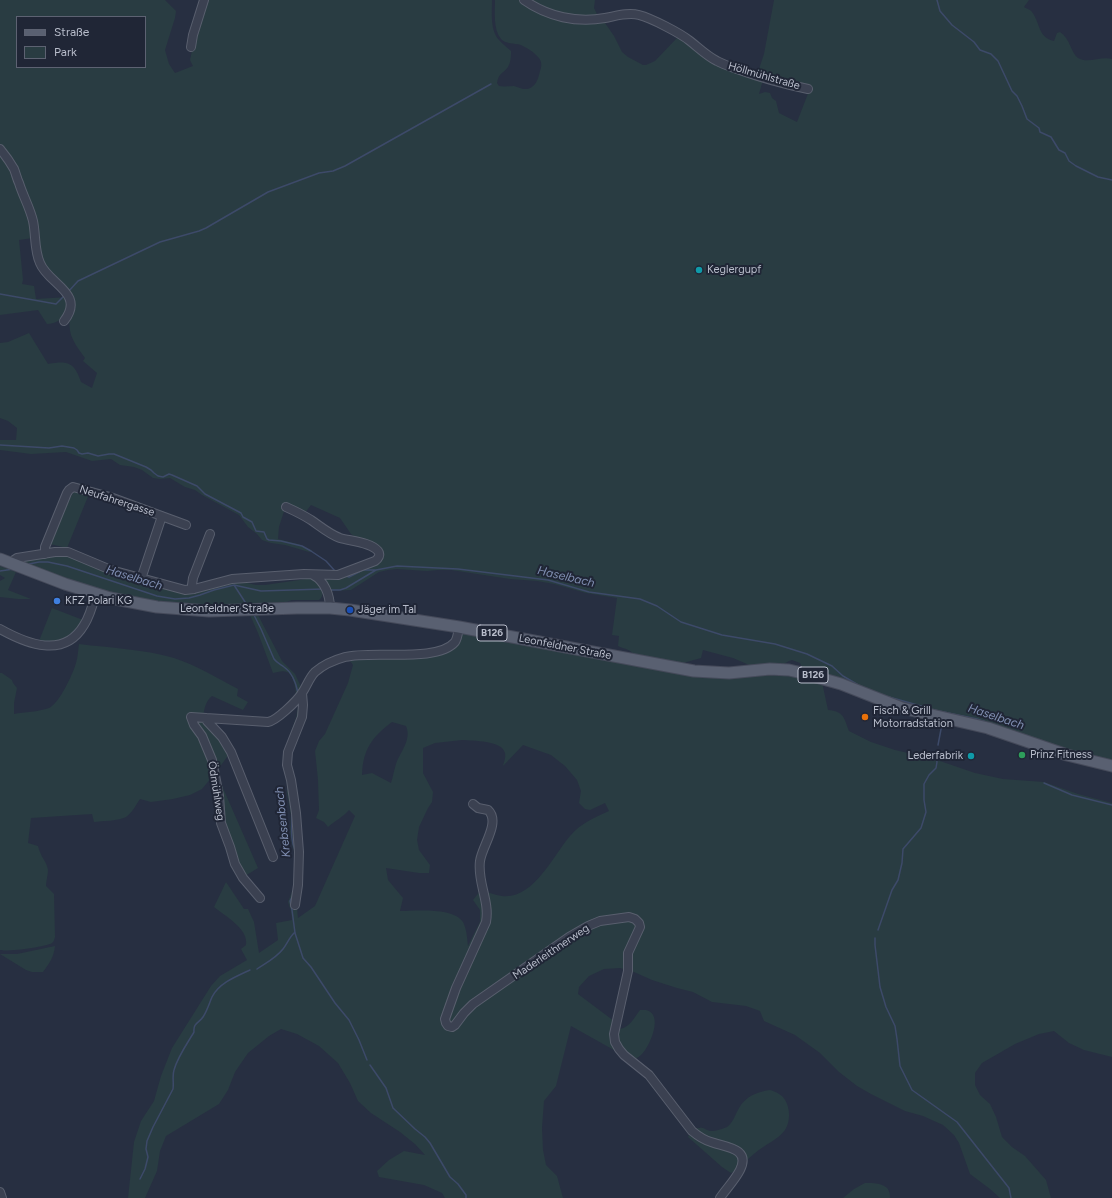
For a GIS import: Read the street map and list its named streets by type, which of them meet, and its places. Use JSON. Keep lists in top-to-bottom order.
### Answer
{
  "streets": {
    "main road": ["Leonfeldner Straße", "B126"],
    "street": [
      "Höllmühlstraße",
      "Neufahrergasse",
      "Ödmühlweg",
      "Maderleithnerweg"
    ]
  },
  "crossings": [
    ["Neufahrergasse", "Leonfeldner Straße"],
    ["Leonfeldner Straße", "Ödmühlweg"]
  ],
  "water": ["Haselbach", "Krebsenbach"],
  "places": [
    "Keglergupf",
    "KFZ Polari KG",
    "Jäger im Tal",
    "Fisch & Grill Motorradstation",
    "Prinz Fitness",
    "Lederfabrik"
  ],
  "legend": ["Straße", "Park"]
}
